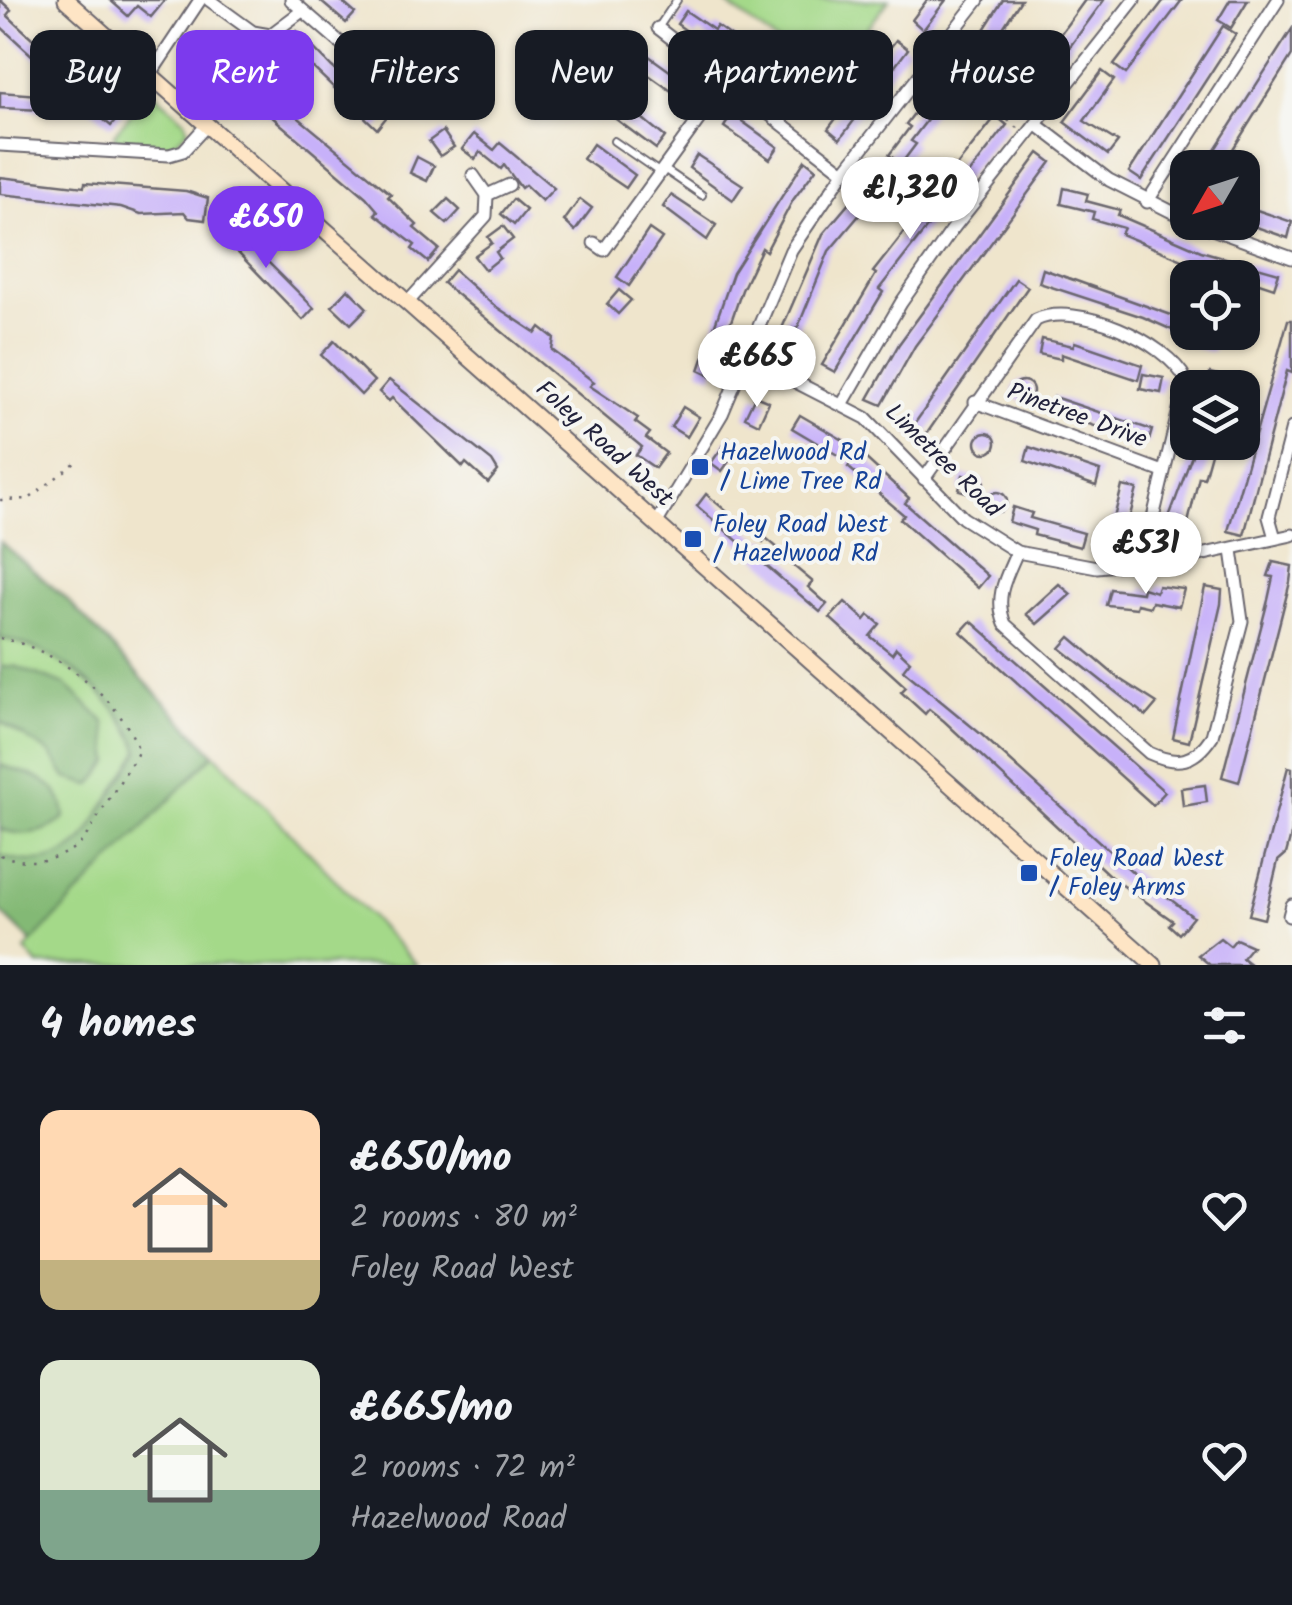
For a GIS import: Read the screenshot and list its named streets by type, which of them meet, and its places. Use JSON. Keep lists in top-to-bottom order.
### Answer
{
  "streets": {
    "main road": ["Foley Road West"],
    "street": ["Pinetree Drive", "Limetree Road"]
  },
  "places": {
    "transit": ["Hazelwood Rd / Lime Tree Rd", "Foley Road West / Hazelwood Rd", "Foley Road West / Foley Arms"]
  },
  "north": "bottom left",
  "page": {
    "chip": [
      "Buy",
      "Rent",
      "Filters",
      "New",
      "Apartment",
      "House"
    ],
    "price": [
      "£1,320",
      "£650",
      "£665",
      "£531"
    ],
    "heading": "4 homes",
    "list": [
      {
        "name": "£650/mo",
        "note": "2 rooms · 80 m² · Foley Road West"
      },
      {
        "name": "£665/mo",
        "note": "2 rooms · 72 m² · Hazelwood Road"
      }
    ]
  }
}
